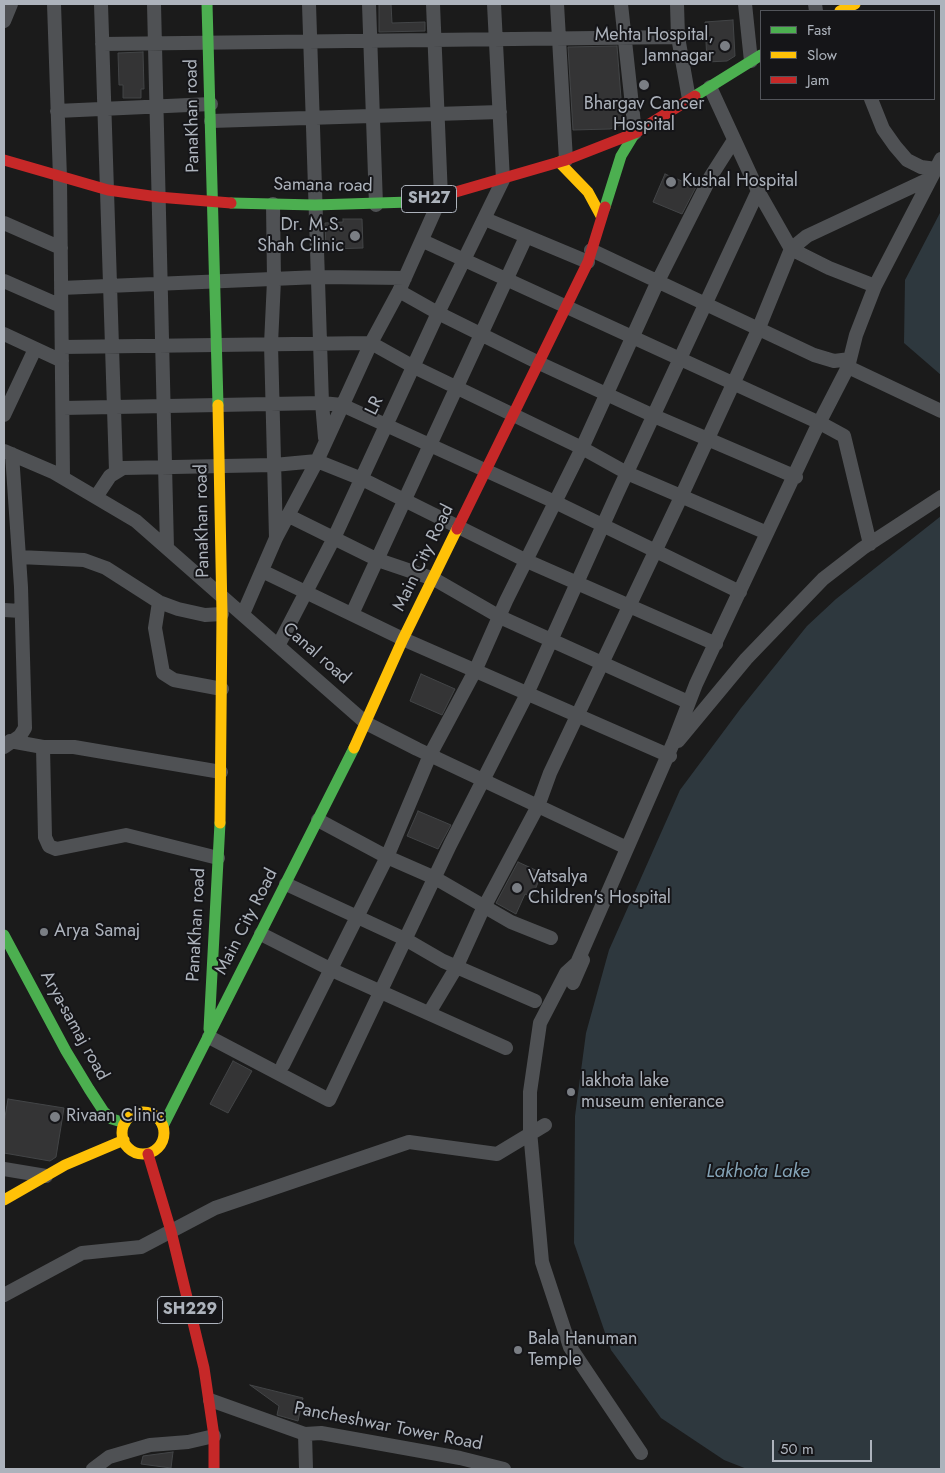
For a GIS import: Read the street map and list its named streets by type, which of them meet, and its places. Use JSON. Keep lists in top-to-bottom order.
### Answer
{
  "streets": {
    "street": [
      "PanaKhan road",
      "Samana road",
      "SH27",
      "LR",
      "Main City Road",
      "Canal road",
      "Arya-samaj road",
      "SH229",
      "Pancheshwar Tower Road"
    ]
  },
  "crossings": [
    ["PanaKhan road", "Samana road"],
    ["PanaKhan road", "Main City Road"],
    ["PanaKhan road", "Canal road"],
    ["Samana road", "LR"],
    ["Samana road", "Main City Road"],
    ["LR", "Canal road"],
    ["Main City Road", "Canal road"],
    ["Main City Road", "Arya-samaj road"],
    ["Main City Road", "SH229"],
    ["Arya-samaj road", "SH229"],
    ["SH229", "Pancheshwar Tower Road"]
  ],
  "water": ["Lakhota Lake"],
  "places": [
    "Mehta Hospital, Jamnagar",
    "Bhargav Cancer Hospital",
    "Kushal Hospital",
    "Dr. M.S. Shah Clinic",
    "Vatsalya Children's Hospital",
    "Arya Samaj",
    "lakhota lake museum enterance",
    "Rivaan Clinic",
    "Bala Hanuman Temple"
  ],
  "legend": ["Fast", "Slow", "Jam"],
  "scale_bar": "50 m"
}
